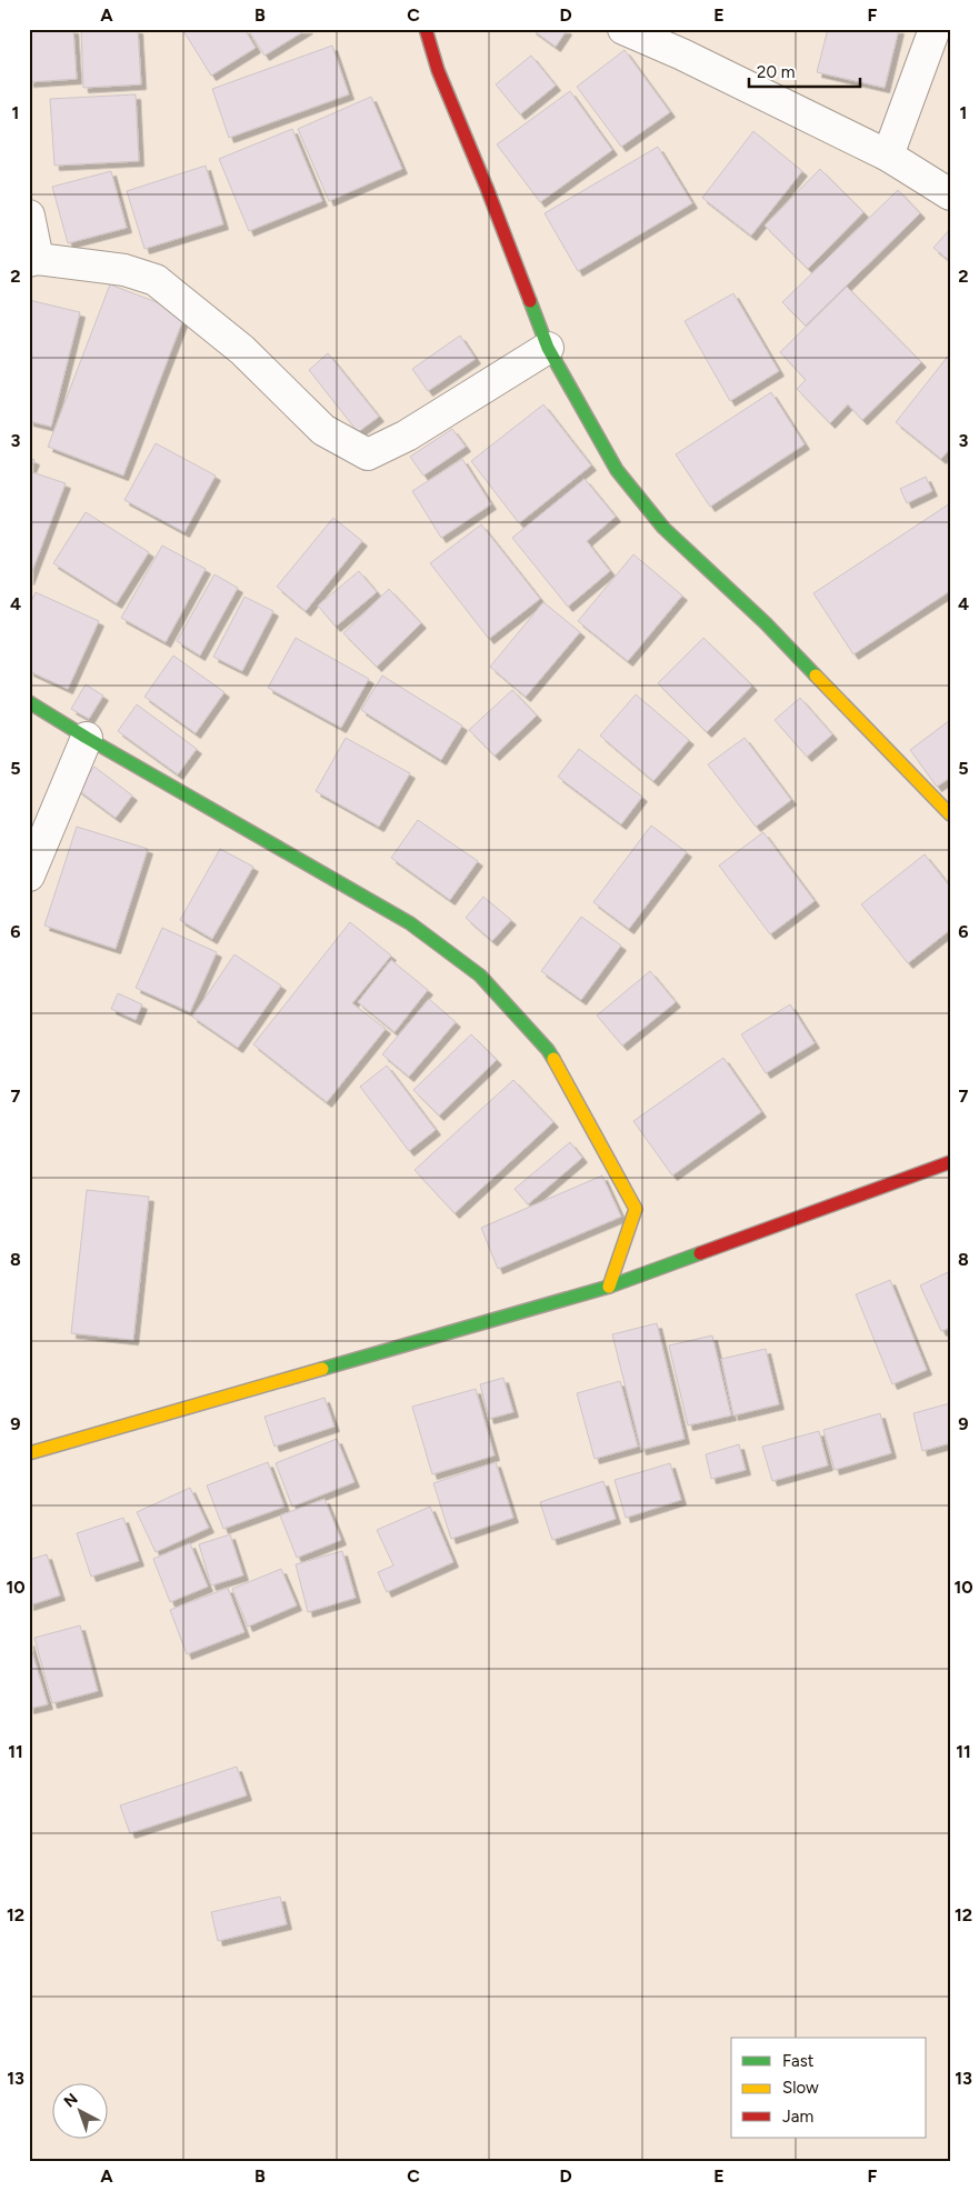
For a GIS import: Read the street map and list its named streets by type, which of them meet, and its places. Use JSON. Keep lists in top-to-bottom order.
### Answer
{
  "legend": ["Fast", "Slow", "Jam"],
  "scale_bar": "20 m",
  "north": "top left",
  "grid": {
    "columns": [
      "A",
      "B",
      "C",
      "D",
      "E",
      "F"
    ],
    "rows": [
      "1",
      "2",
      "3",
      "4",
      "5",
      "6",
      "7",
      "8",
      "9",
      "10",
      "11",
      "12",
      "13"
    ]
  }
}
